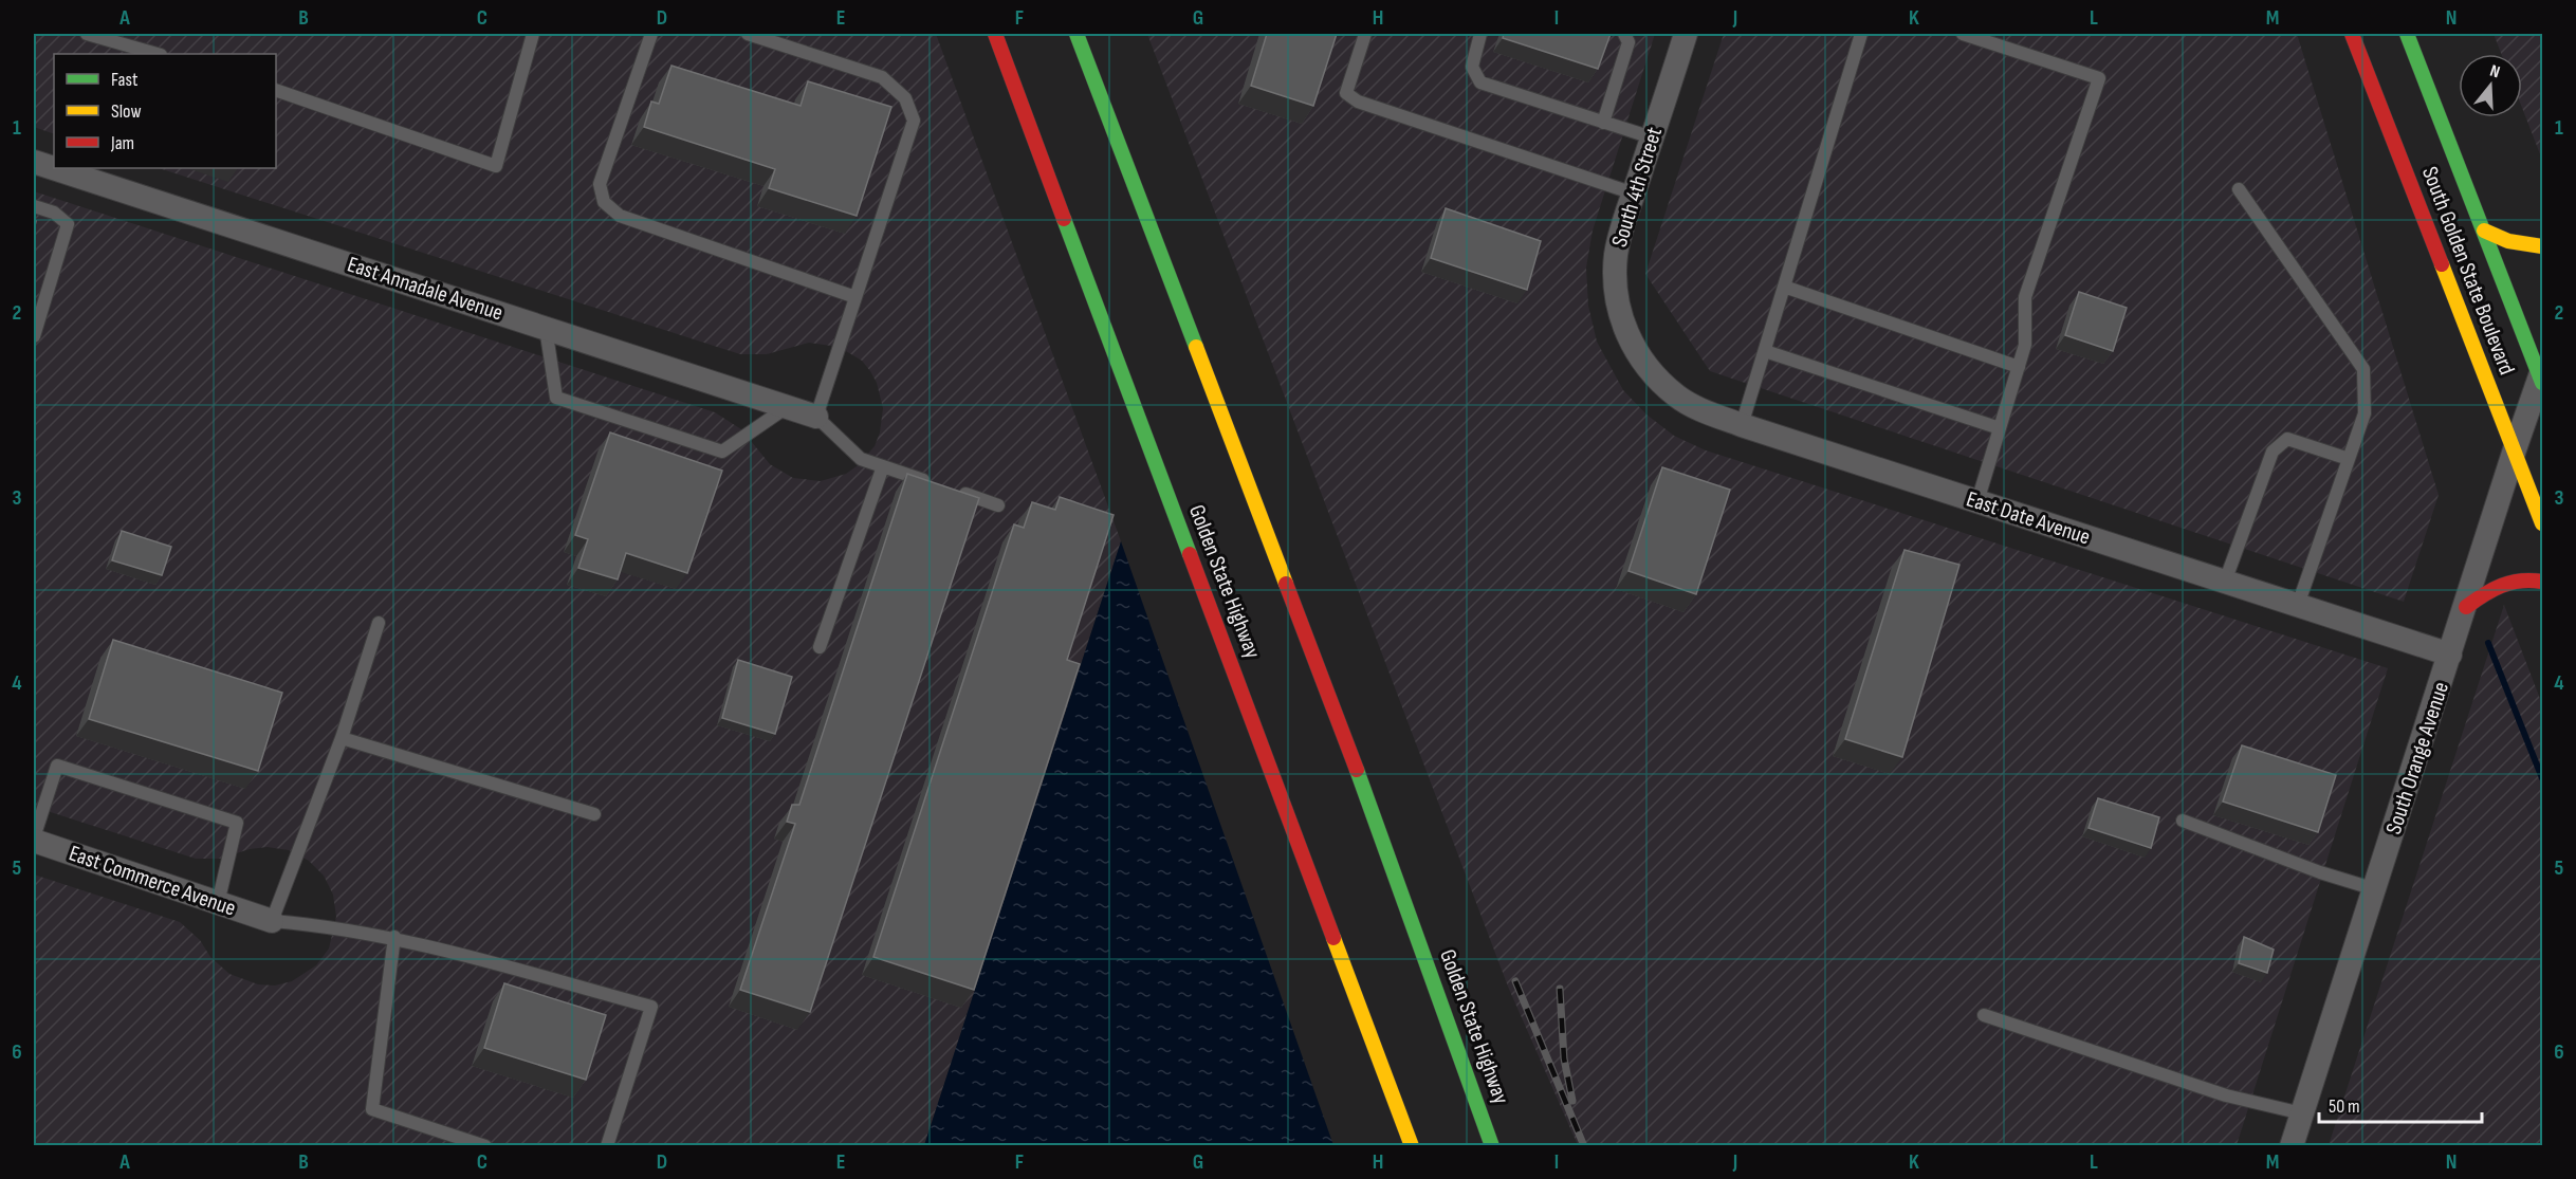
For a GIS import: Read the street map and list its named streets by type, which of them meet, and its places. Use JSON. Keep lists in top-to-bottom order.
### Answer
{
  "streets": {
    "main road": ["South Golden State Boulevard", "Golden State Highway"],
    "street": [
      "South 4th Street",
      "East Annadale Avenue",
      "East Date Avenue",
      "South Orange Avenue",
      "East Commerce Avenue"
    ]
  },
  "crossings": [
    ["South 4th Street", "East Date Avenue"],
    ["South Golden State Boulevard", "South Orange Avenue"],
    ["East Date Avenue", "South Orange Avenue"]
  ],
  "legend": ["Fast", "Slow", "Jam"],
  "scale_bar": "50 m",
  "north": "top",
  "grid": {
    "columns": [
      "A",
      "B",
      "C",
      "D",
      "E",
      "F",
      "G",
      "H",
      "I",
      "J",
      "K",
      "L",
      "M",
      "N"
    ],
    "rows": [
      "1",
      "2",
      "3",
      "4",
      "5",
      "6"
    ]
  }
}
